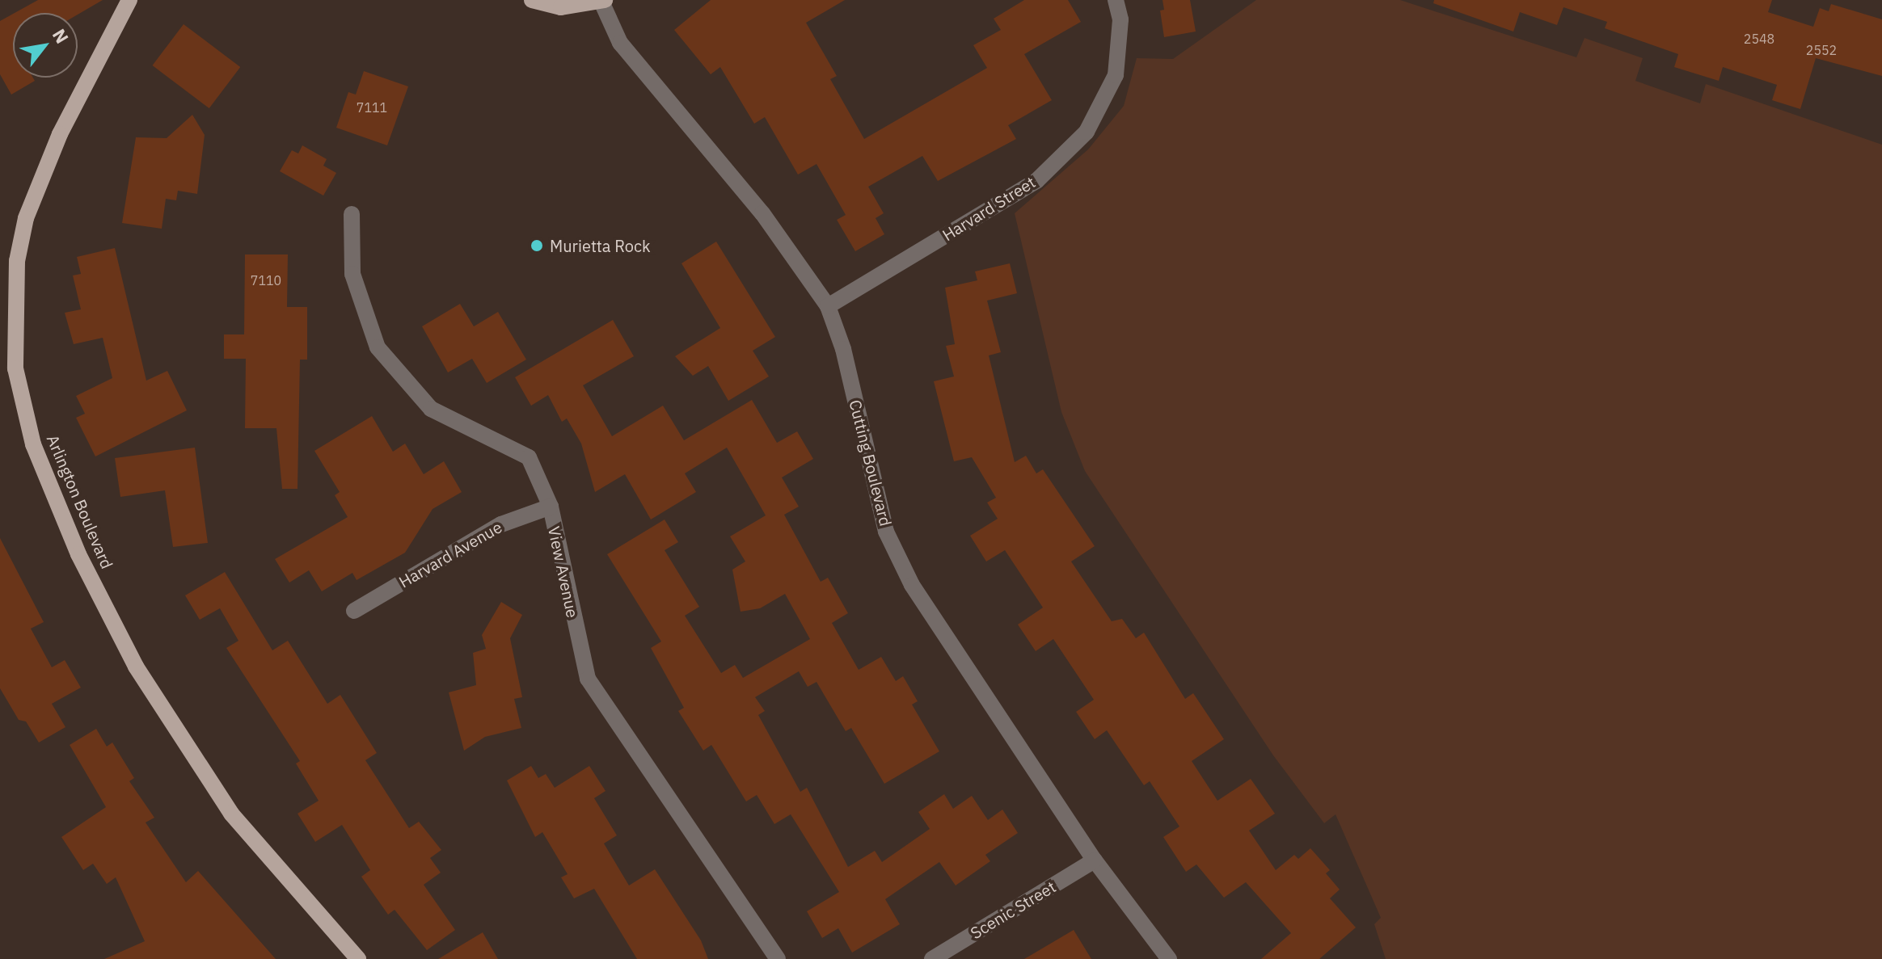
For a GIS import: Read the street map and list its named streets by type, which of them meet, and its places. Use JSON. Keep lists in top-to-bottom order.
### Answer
{
  "streets": {
    "main road": ["Arlington Boulevard"],
    "street": [
      "Harvard Street",
      "Cutting Boulevard",
      "Harvard Avenue",
      "View Avenue",
      "Scenic Street"
    ]
  },
  "crossings": [
    ["Harvard Street", "Cutting Boulevard"],
    ["Cutting Boulevard", "Scenic Street"],
    ["Harvard Avenue", "View Avenue"]
  ],
  "places": ["Murietta Rock"],
  "house_numbers": [
    "2548",
    "2552",
    "7111",
    "7110"
  ],
  "north": "top right"
}
